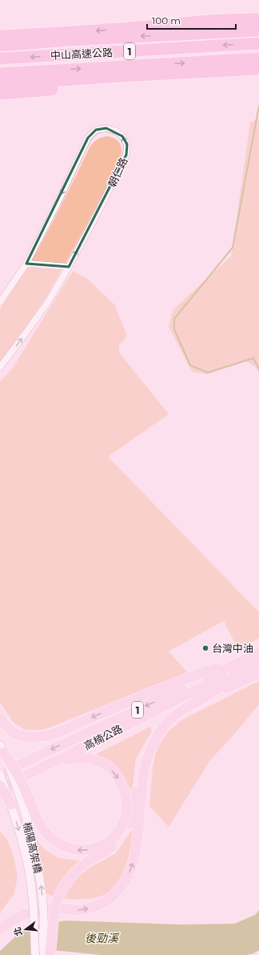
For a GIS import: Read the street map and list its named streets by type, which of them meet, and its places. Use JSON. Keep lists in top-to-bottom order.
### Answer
{
  "streets": {
    "highway": ["1", "中山高速公路"],
    "main road": ["高楠公路"],
    "street": ["朝仁路", "楠陽高架橋"]
  },
  "water": ["後勁溪"],
  "places": ["台灣中油"],
  "scale_bar": "100 m",
  "north": "left"
}
